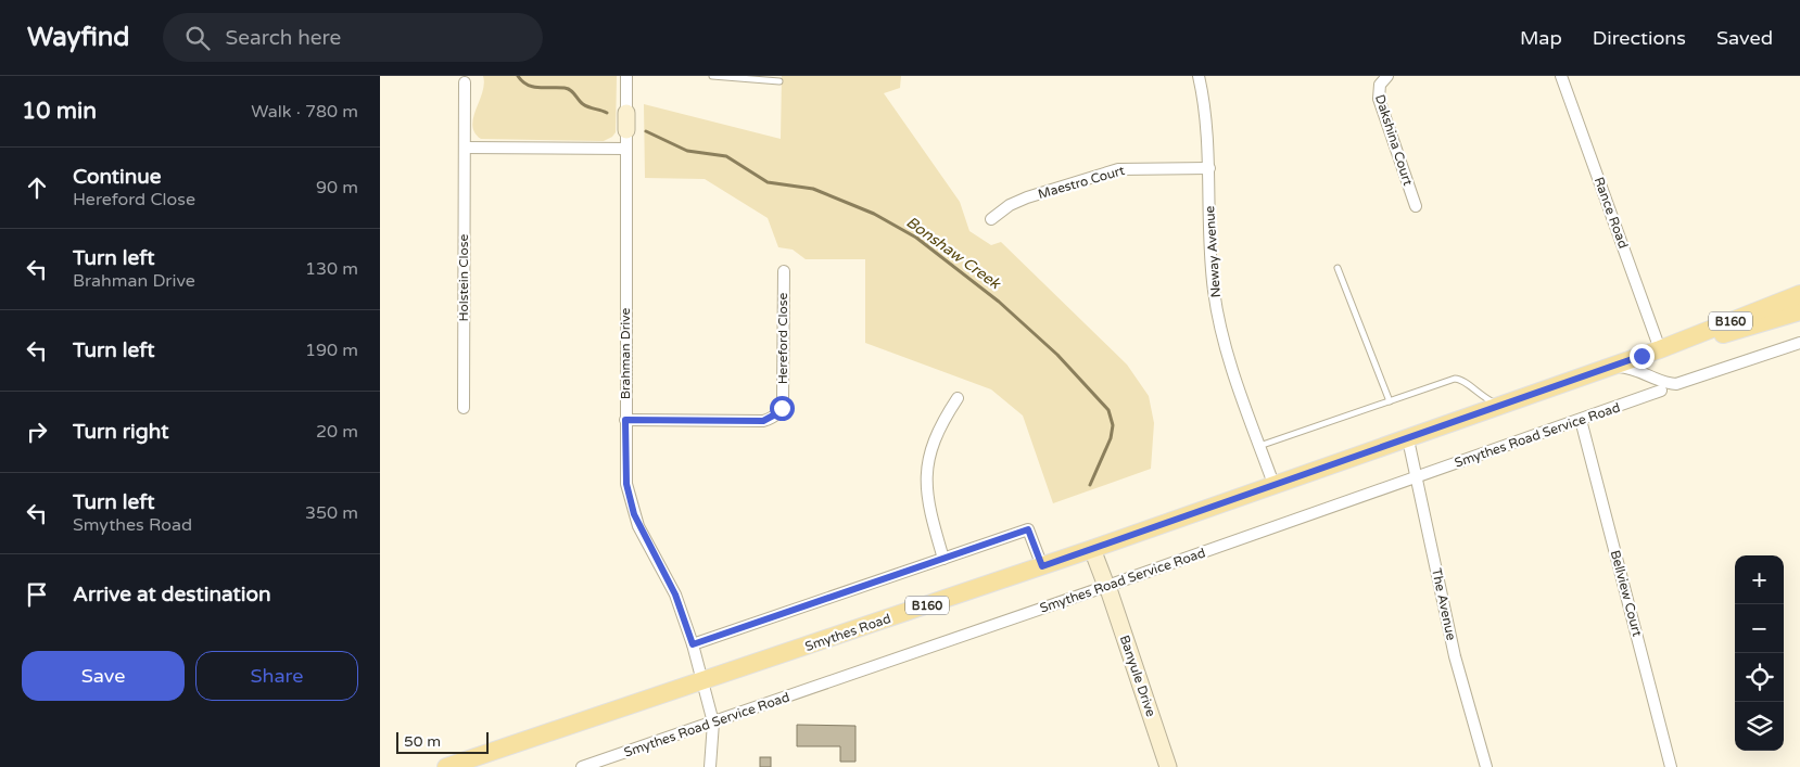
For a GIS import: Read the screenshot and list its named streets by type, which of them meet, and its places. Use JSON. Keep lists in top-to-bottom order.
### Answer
{
  "streets": {
    "main road": ["B160", "Smythes Road"],
    "street": [
      "Dakshina Court",
      "Maestro Court",
      "Rance Road",
      "Neway Avenue",
      "Holstein Close",
      "Hereford Close",
      "Brahman Drive",
      "Smythes Road Service Road",
      "Bellview Court",
      "The Avenue",
      "Banyule Drive"
    ]
  },
  "crossings": [
    ["Maestro Court", "Neway Avenue"],
    ["Rance Road", "B160"],
    ["Rance Road", "Smythes Road"],
    ["Neway Avenue", "Smythes Road"],
    ["B160", "Smythes Road"],
    ["Hereford Close", "Brahman Drive"],
    ["Brahman Drive", "Smythes Road Service Road"],
    ["Brahman Drive", "Smythes Road"],
    ["Smythes Road Service Road", "Bellview Court"],
    ["Smythes Road Service Road", "The Avenue"],
    ["Smythes Road Service Road", "Banyule Drive"],
    ["The Avenue", "Smythes Road"],
    ["Smythes Road", "Banyule Drive"]
  ],
  "water": ["Bonshaw Creek"],
  "scale_bar": "50 m",
  "page": {
    "header": "Wayfind",
    "search": "Search here",
    "nav": ["Map", "Directions", "Saved"],
    "heading": ["10 min", "Walk · 780 m"],
    "list": [
      ["Continue", "Hereford Close", "90 m"],
      ["Turn left", "Brahman Drive", "130 m"],
      ["Turn left", "190 m"],
      ["Turn right", "20 m"],
      ["Turn left", "Smythes Road", "350 m"],
      "Arrive at destination"
    ],
    "map_buttons": ["+", "−"],
    "buttons": ["Save", "Share"],
    "scale": "50 m"
  }
}
